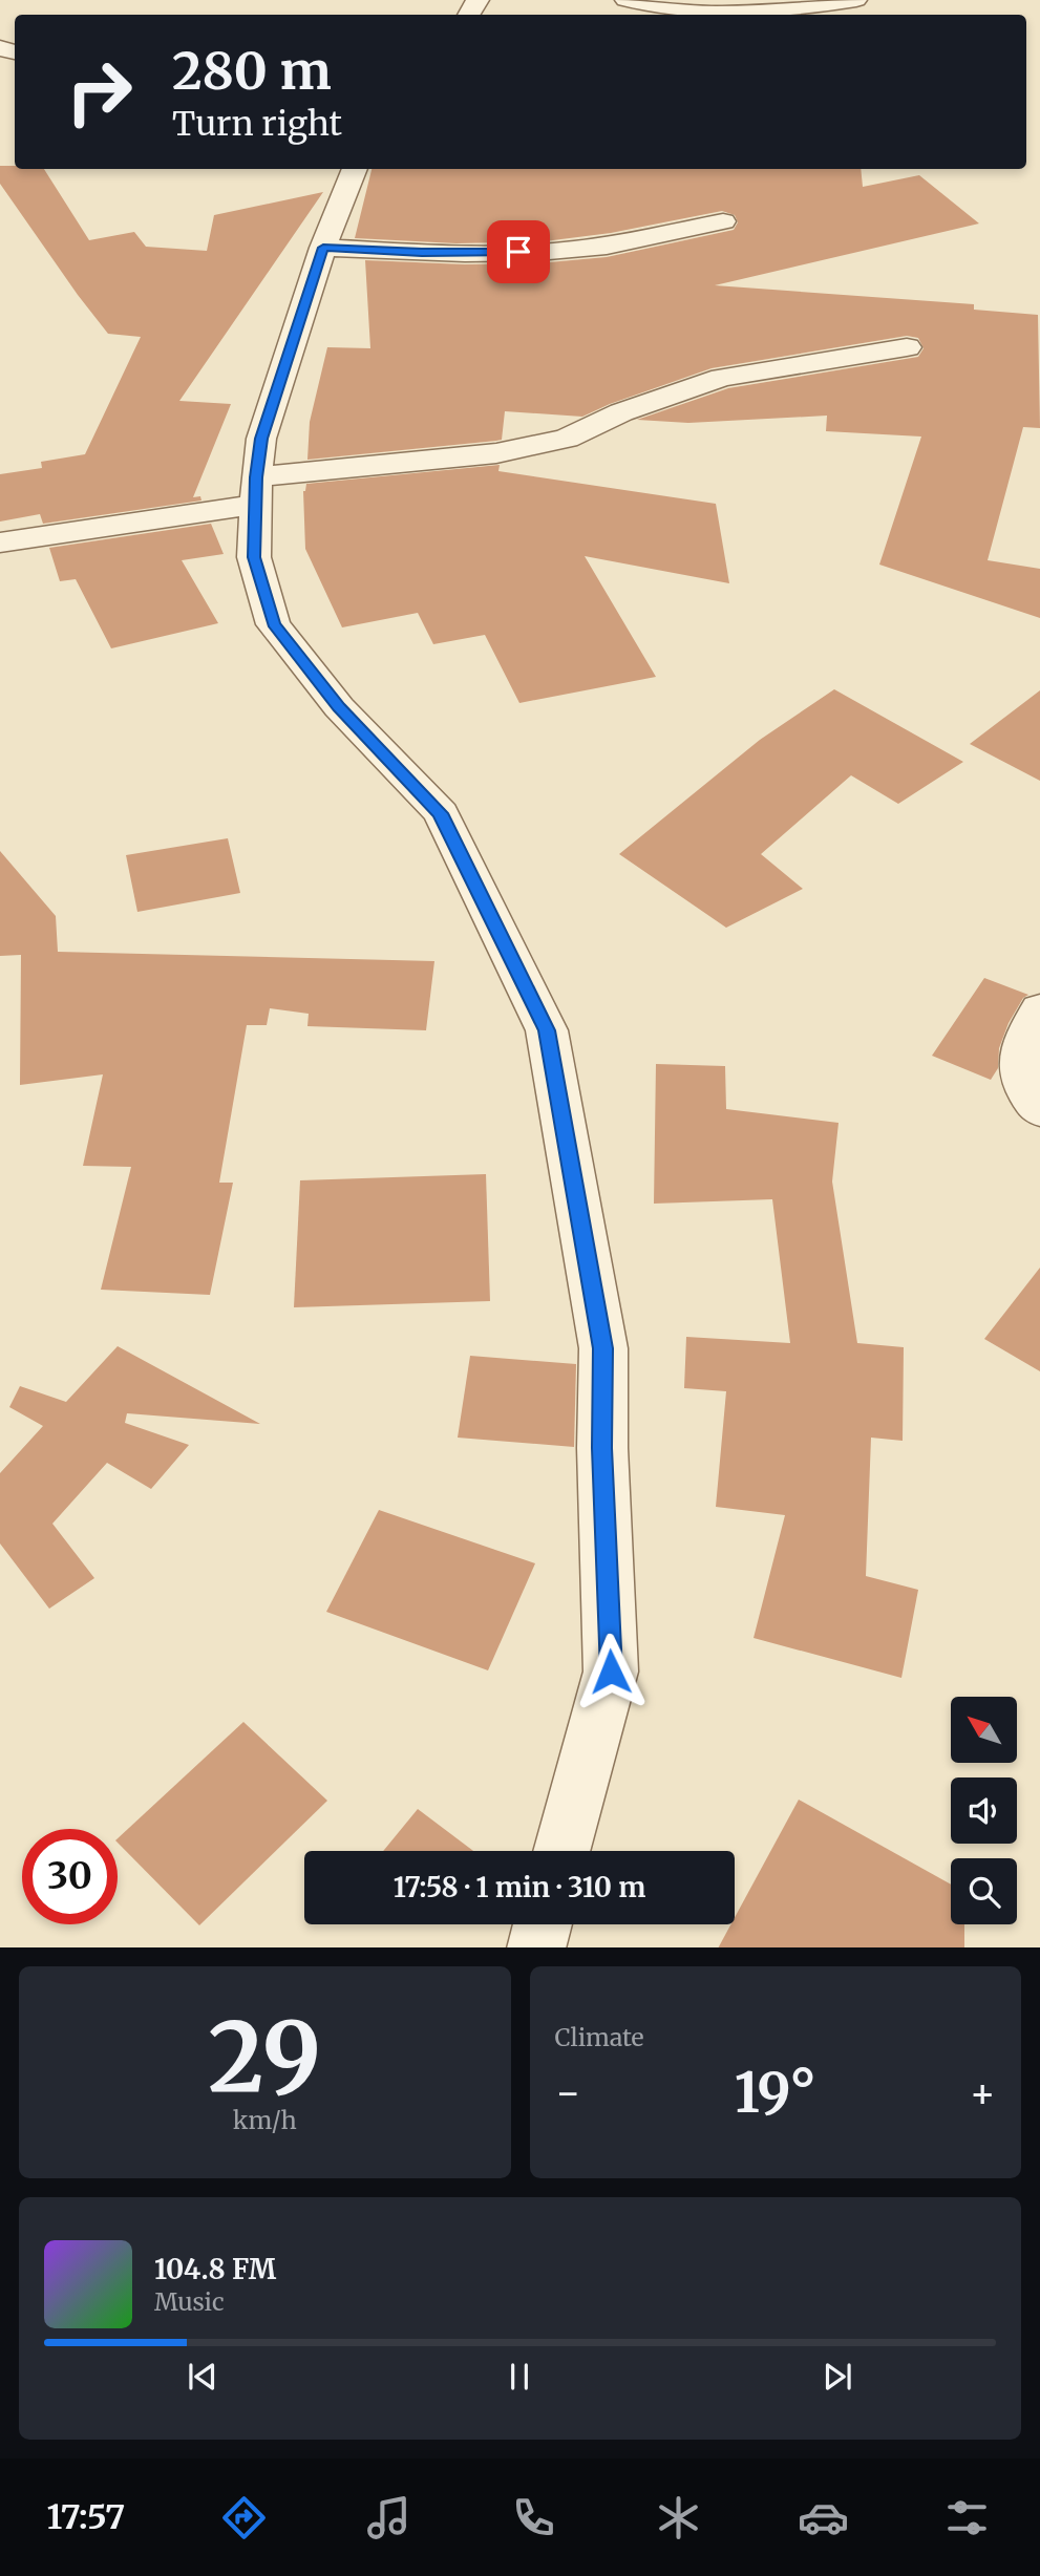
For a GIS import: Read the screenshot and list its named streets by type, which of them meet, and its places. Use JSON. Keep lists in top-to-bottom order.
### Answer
{
  "north": "top left",
  "page": {
    "turn": ["280 m", "Turn right"],
    "limit": "30",
    "trip": "17:58 · 1 min · 310 m",
    "tile": [
      ["29", "km/h"],
      "Climate"
    ],
    "heat": ["−", "19°", "+"],
    "song": ["104.8 FM", "Music"],
    "tabs": "17:57"
  }
}
